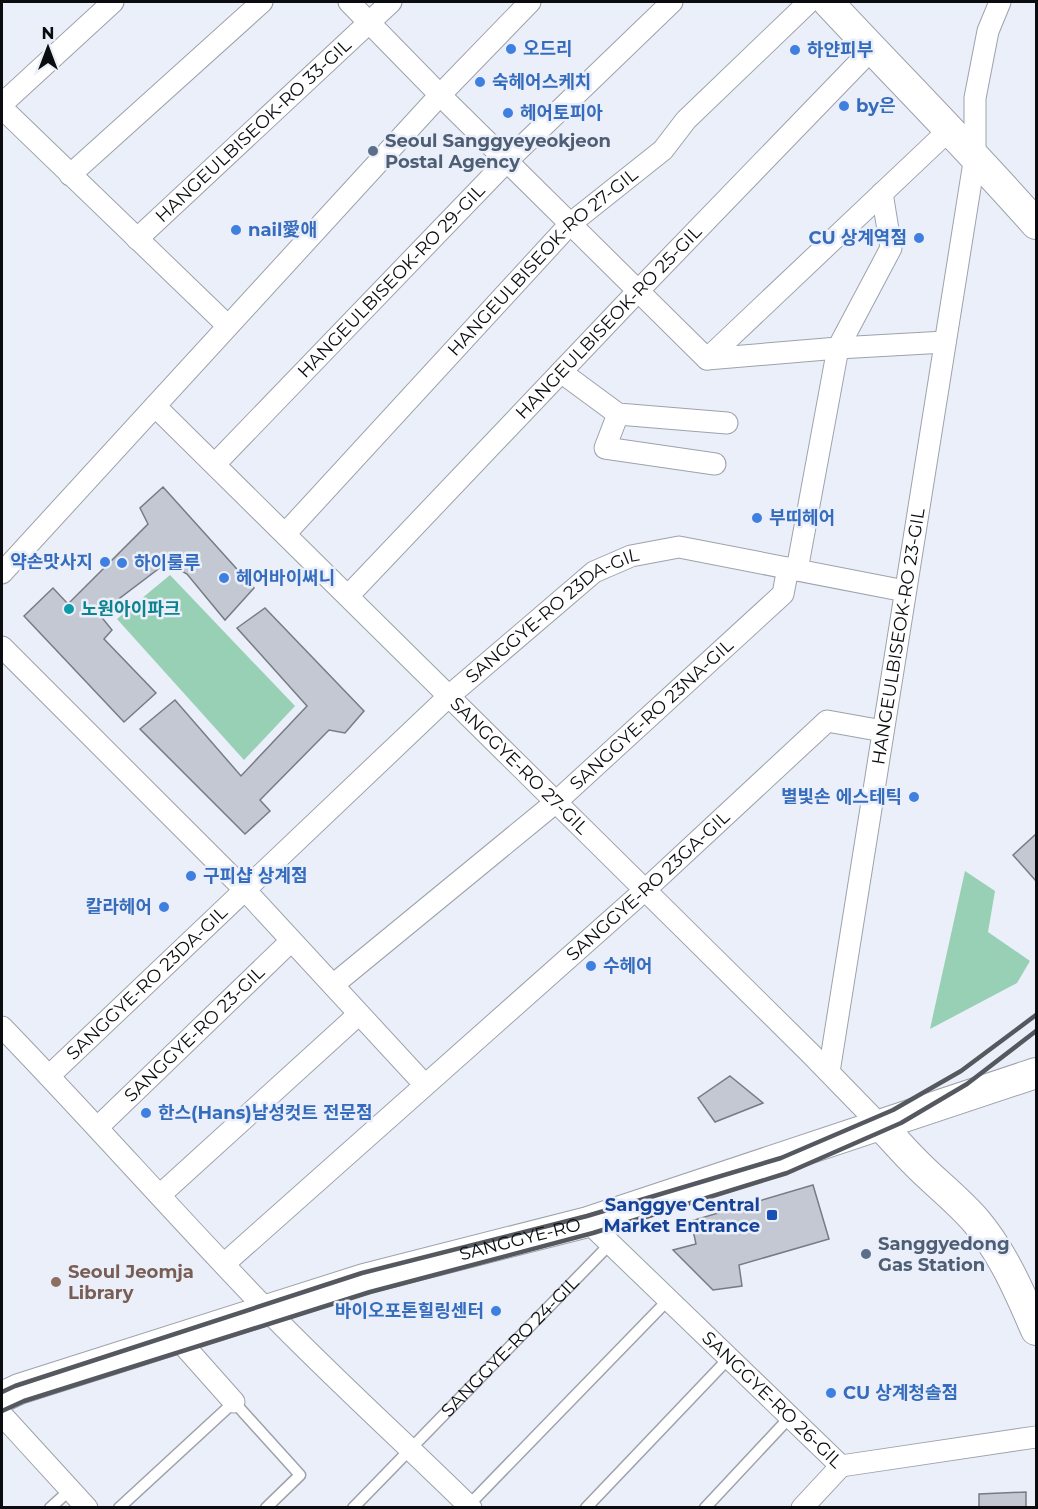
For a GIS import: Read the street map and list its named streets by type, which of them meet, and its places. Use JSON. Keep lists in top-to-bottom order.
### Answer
{
  "streets": {
    "main road": ["SANGGYE-RO"],
    "street": [
      "HANGEULBISEOK-RO 33-GIL",
      "HANGEULBISEOK-RO 27-GIL",
      "HANGEULBISEOK-RO 29-GIL",
      "HANGEULBISEOK-RO 25-GIL",
      "SANGGYE-RO 23DA-GIL",
      "HANGEULBISEOK-RO 23-GIL",
      "SANGGYE-RO 23NA-GIL",
      "SANGGYE-RO 27-GIL",
      "SANGGYE-RO 23GA-GIL",
      "SANGGYE-RO 23-GIL",
      "SANGGYE-RO 26-GIL"
    ],
    "lane": ["SANGGYE-RO 24-GIL"]
  },
  "crossings": [
    ["HANGEULBISEOK-RO 27-GIL", "SANGGYE-RO 27-GIL"],
    ["HANGEULBISEOK-RO 29-GIL", "SANGGYE-RO 27-GIL"],
    ["HANGEULBISEOK-RO 25-GIL", "SANGGYE-RO 27-GIL"],
    ["SANGGYE-RO 23DA-GIL", "HANGEULBISEOK-RO 23-GIL"],
    ["SANGGYE-RO 23DA-GIL", "SANGGYE-RO 23NA-GIL"],
    ["SANGGYE-RO 23DA-GIL", "SANGGYE-RO 27-GIL"],
    ["HANGEULBISEOK-RO 23-GIL", "SANGGYE-RO 27-GIL"],
    ["HANGEULBISEOK-RO 23-GIL", "SANGGYE-RO 23GA-GIL"],
    ["SANGGYE-RO 23NA-GIL", "SANGGYE-RO 27-GIL"],
    ["SANGGYE-RO 27-GIL", "SANGGYE-RO 23GA-GIL"],
    ["SANGGYE-RO 27-GIL", "SANGGYE-RO"],
    ["SANGGYE-RO", "SANGGYE-RO 26-GIL"],
    ["SANGGYE-RO 24-GIL", "SANGGYE-RO 26-GIL"]
  ],
  "places": {
    "other": [
      "오드리",
      "하얀피부",
      "숙헤어스케치",
      "by은",
      "헤어토피아",
      "Seoul Sanggyeyeokjeon Postal Agency",
      "nail愛애",
      "CU 상계역점",
      "부띠헤어",
      "약손맛사지",
      "하이룰루",
      "헤어바이써니",
      "노원아이파크",
      "별빛손 에스테틱",
      "구피샵 상계점",
      "칼라헤어",
      "수헤어",
      "한스(Hans)남성컷트 전문점",
      "Sanggyedong Gas Station",
      "Seoul Jeomja Library",
      "바이오포톤힐링센터",
      "CU 상계청솔점"
    ],
    "transit": ["Sanggye Central Market Entrance"]
  },
  "north": "top"
}
